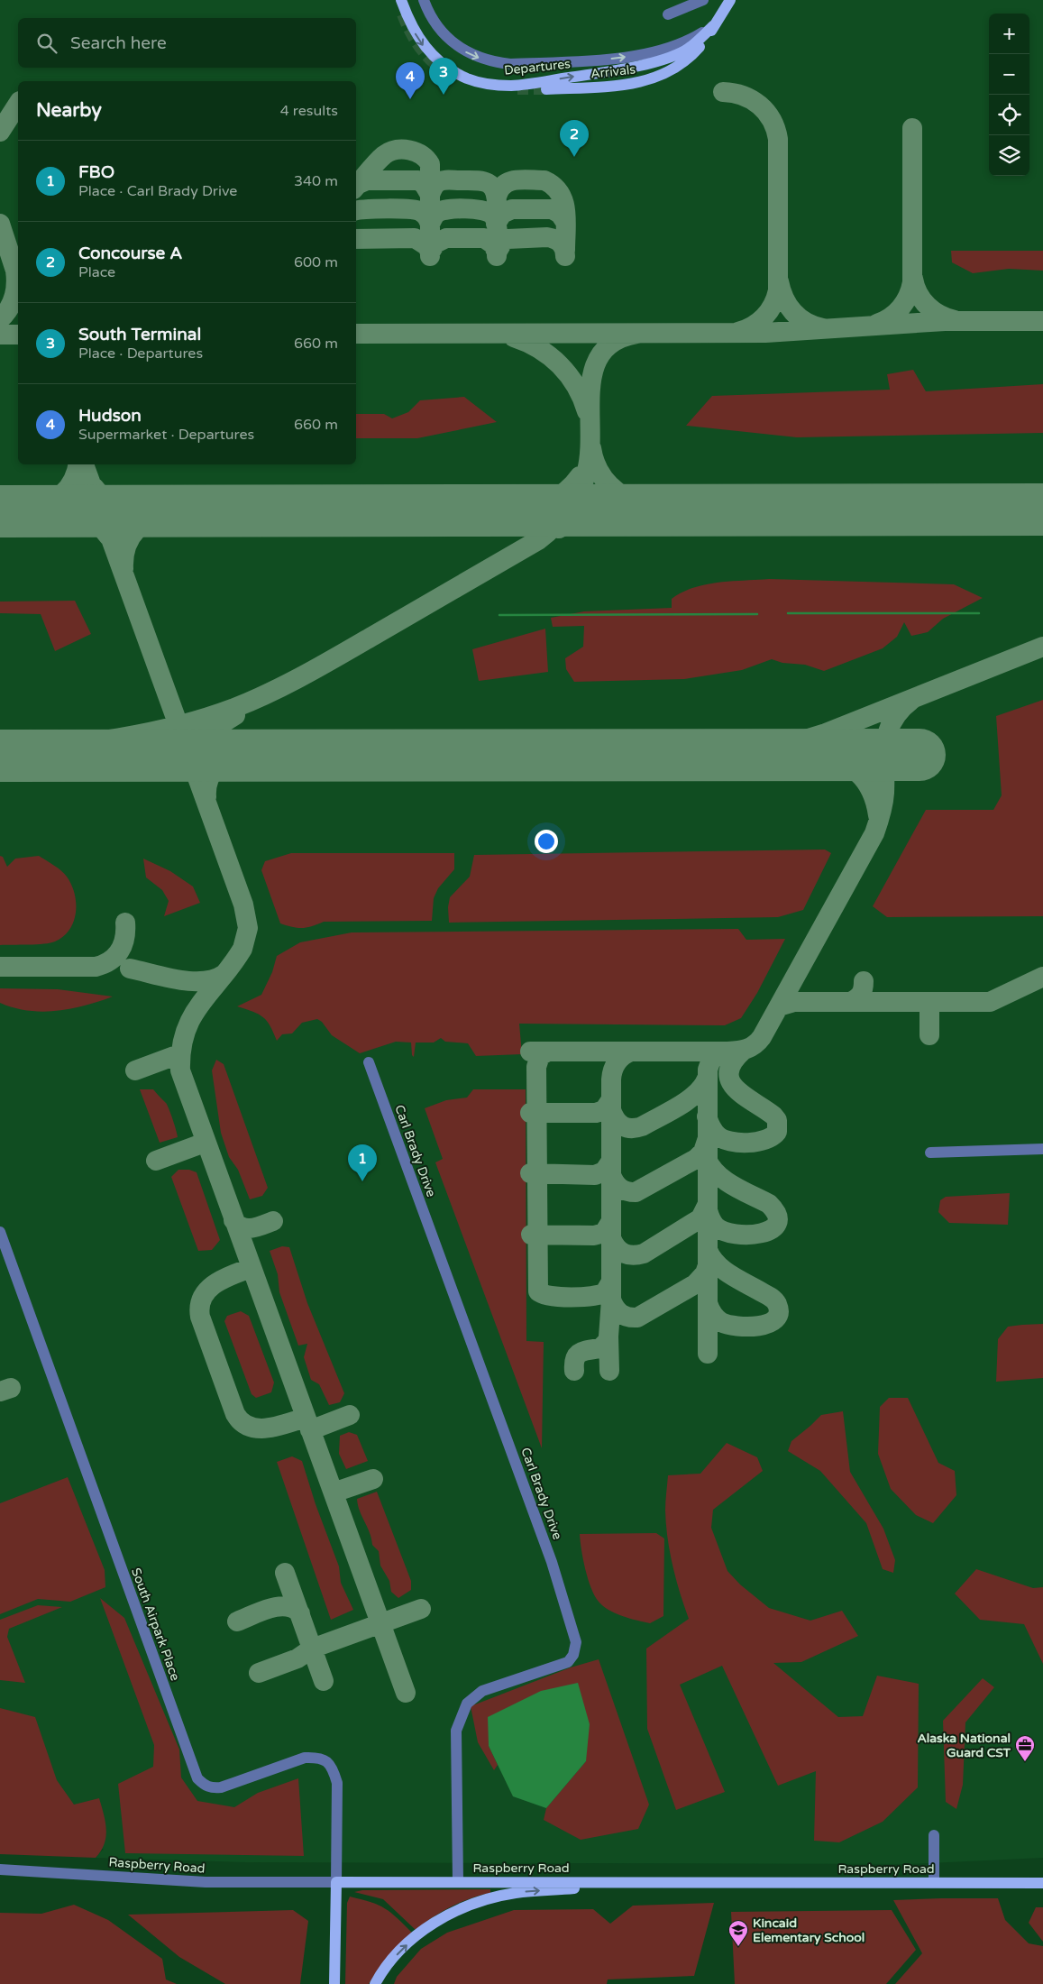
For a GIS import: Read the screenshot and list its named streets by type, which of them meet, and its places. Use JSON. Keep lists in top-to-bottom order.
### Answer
{
  "streets": {
    "main road": ["Departures", "Arrivals", "Raspberry Road"],
    "street": ["Carl Brady Drive", "South Airpark Place"]
  },
  "crossings": [
    ["Departures", "Arrivals"],
    ["Carl Brady Drive", "Raspberry Road"],
    ["South Airpark Place", "Raspberry Road"]
  ],
  "one_way": ["Departures"],
  "places": {
    "office": ["Alaska National Guard CST"],
    "school or university": ["Kincaid Elementary School"]
  },
  "page": {
    "map_buttons": ["+", "−"],
    "search": "Search here",
    "pins": [
      "3",
      "4",
      "2",
      "1"
    ],
    "heading": ["Nearby", "4 results"],
    "list": [
      {
        "mark": "1",
        "name": "FBO",
        "note": "Place · Carl Brady Drive",
        "value": "340 m"
      },
      {
        "mark": "2",
        "name": "Concourse A",
        "note": "Place",
        "value": "600 m"
      },
      {
        "mark": "3",
        "name": "South Terminal",
        "note": "Place · Departures",
        "value": "660 m"
      },
      {
        "mark": "4",
        "name": "Hudson",
        "note": "Supermarket · Departures",
        "value": "660 m"
      }
    ]
  }
}
